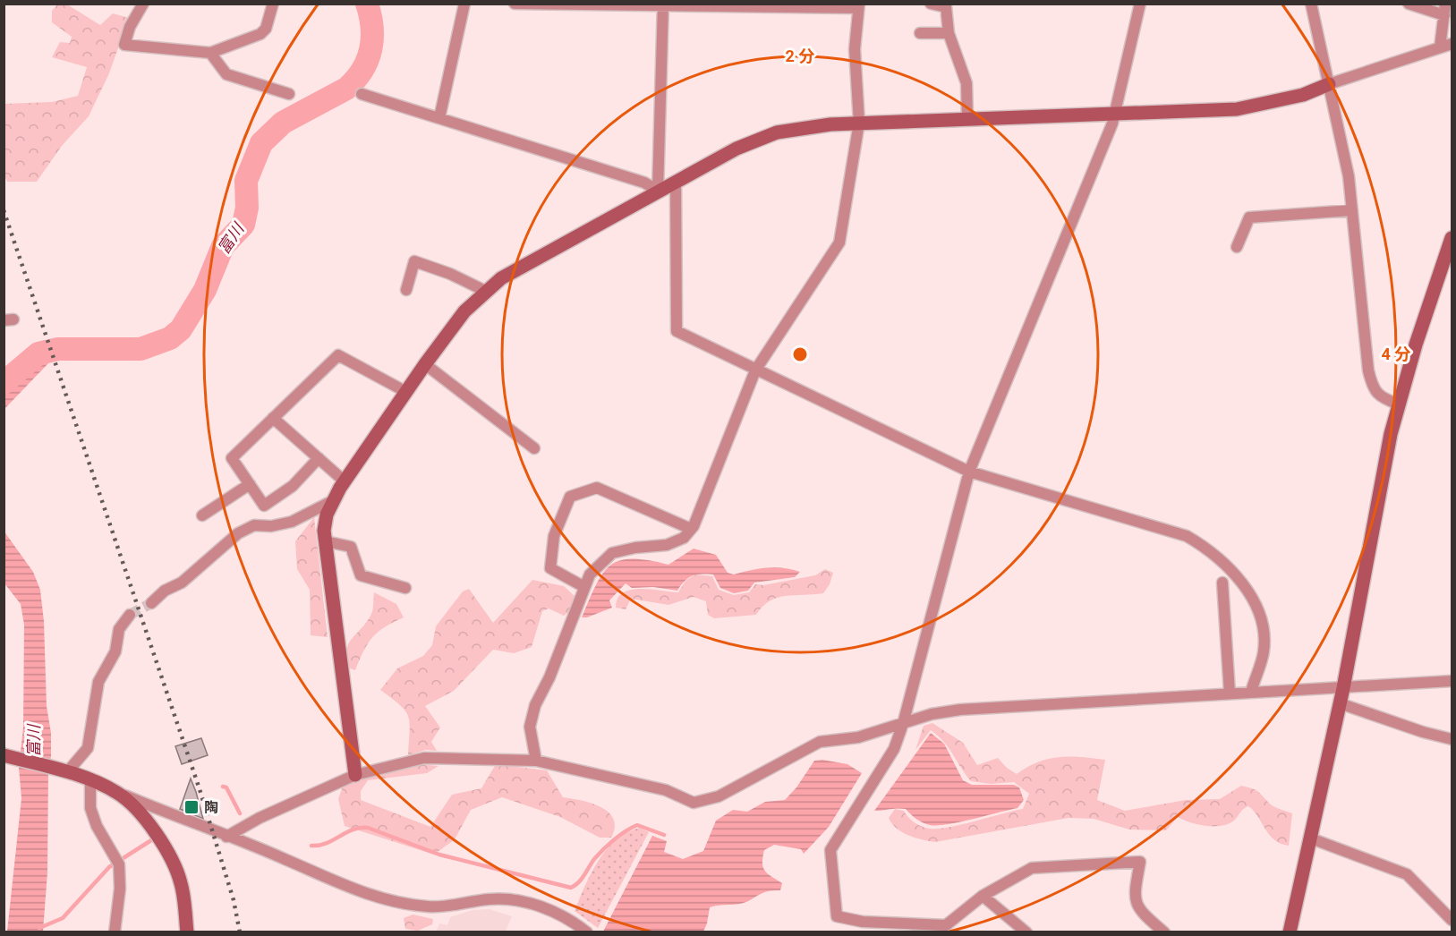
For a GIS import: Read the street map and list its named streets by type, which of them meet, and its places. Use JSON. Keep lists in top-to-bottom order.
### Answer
{
  "water": ["富川"],
  "places": {
    "transit": ["陶"]
  },
  "rings": ["2 分", "4 分"]
}
